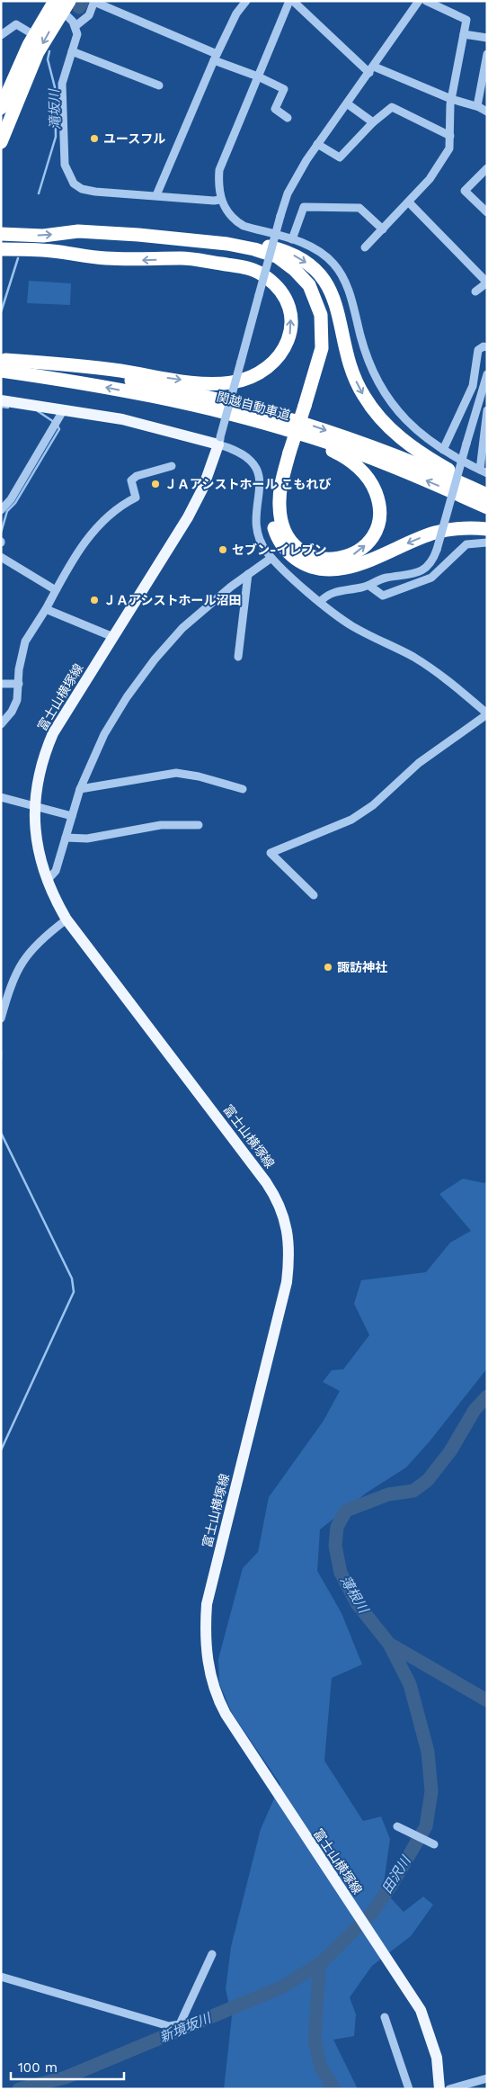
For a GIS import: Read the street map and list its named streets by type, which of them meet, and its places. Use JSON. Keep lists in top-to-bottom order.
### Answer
{
  "streets": {
    "highway": ["関越自動車道"],
    "main road": ["富士山横塚線"]
  },
  "water": [
    "滝坂川",
    "薄根川",
    "田沢川",
    "新境坂川"
  ],
  "places": [
    "ユースフル",
    "ＪＡアシストホール こもれび",
    "セブン-イレブン",
    "ＪＡアシストホール沼田",
    "諏訪神社"
  ],
  "scale_bar": "100 m"
}
